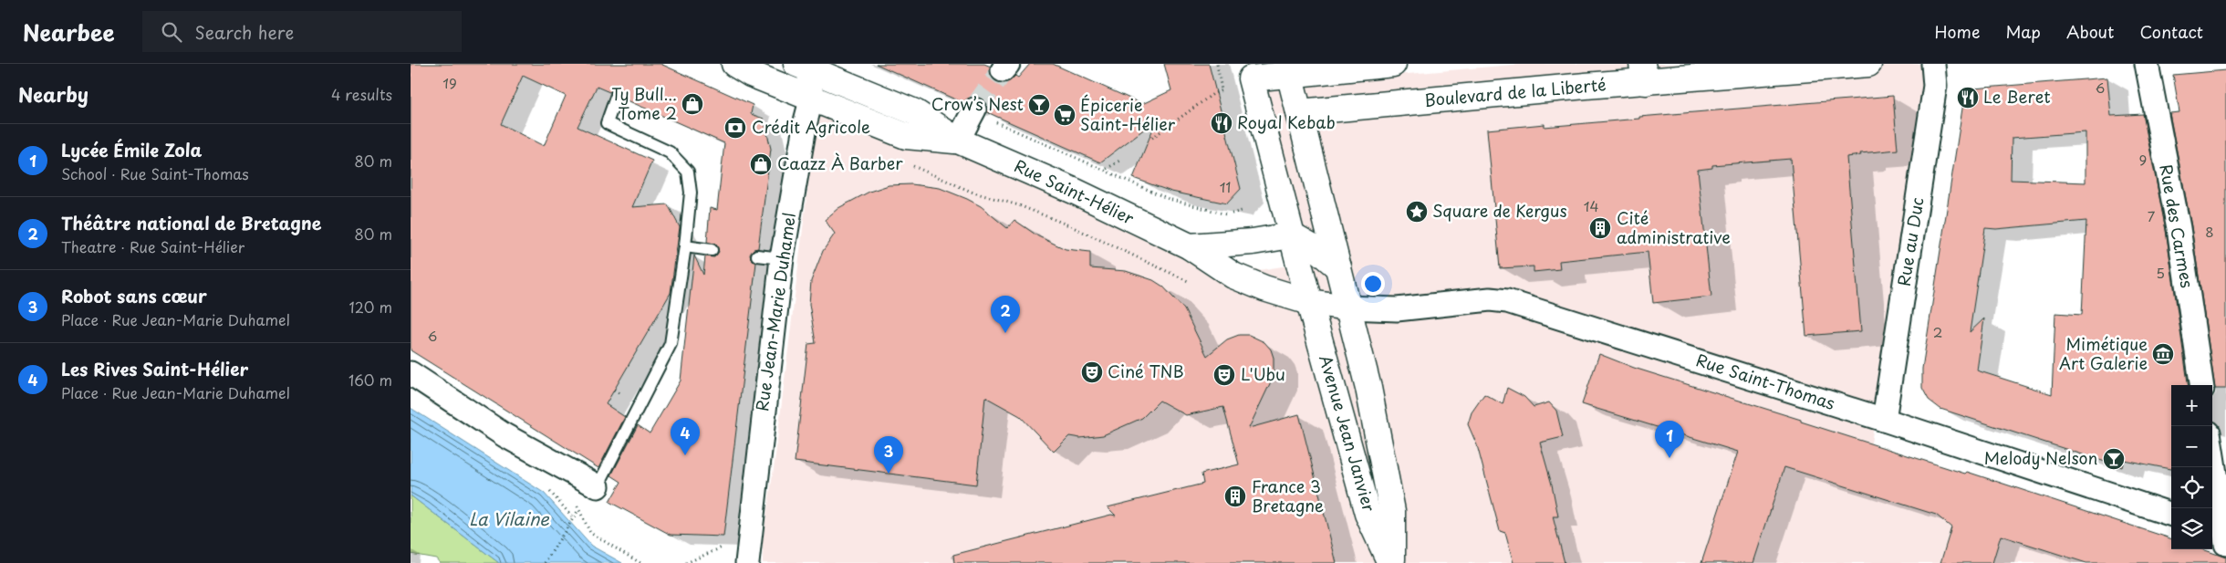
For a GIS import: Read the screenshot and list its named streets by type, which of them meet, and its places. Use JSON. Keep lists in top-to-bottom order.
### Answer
{
  "streets": {
    "main road": ["Boulevard de la Liberté", "Rue Saint-Hélier", "Avenue Jean Janvier"],
    "street": [
      "Rue des Carmes",
      "Rue au Duc",
      "Rue Jean-Marie Duhamel",
      "Rue Saint-Thomas"
    ]
  },
  "crossings": [
    ["Boulevard de la Liberté", "Avenue Jean Janvier"],
    ["Rue Saint-Hélier", "Rue Jean-Marie Duhamel"],
    ["Rue Saint-Hélier", "Avenue Jean Janvier"],
    ["Rue au Duc", "Rue Saint-Thomas"],
    ["Rue Saint-Thomas", "Avenue Jean Janvier"]
  ],
  "water": ["La Vilaine"],
  "places": {
    "restaurant": ["Le Beret", "Royal Kebab"],
    "shop": ["Ty Bull... Tome 2", "Caazz À Barber"],
    "bar": ["Crow’s Nest", "Melody Nelson"],
    "supermarket": ["Épicerie Saint-Hélier"],
    "bank": ["Crédit Agricole"],
    "place": ["Square de Kergus"],
    "building": ["Cité administrative", "France 3 Bretagne"],
    "museum": ["Mimétique Art Galerie"],
    "theatre": ["Ciné TNB", "L'Ubu"]
  },
  "house_numbers": [
    "19",
    "6",
    "9",
    "11",
    "14",
    "7",
    "8",
    "5",
    "2",
    "6"
  ],
  "page": {
    "header": "Nearbee",
    "search": "Search here",
    "nav": [
      "Home",
      "Map",
      "About",
      "Contact"
    ],
    "heading": ["Nearby", "4 results"],
    "list": [
      {
        "mark": "1",
        "name": "Lycée Émile Zola",
        "note": "School · Rue Saint-Thomas",
        "value": "80 m"
      },
      {
        "mark": "2",
        "name": "Théâtre national de Bretagne",
        "note": "Theatre · Rue Saint-Hélier",
        "value": "80 m"
      },
      {
        "mark": "3",
        "name": "Robot sans cœur",
        "note": "Place · Rue Jean-Marie Duhamel",
        "value": "120 m"
      },
      {
        "mark": "4",
        "name": "Les Rives Saint-Hélier",
        "note": "Place · Rue Jean-Marie Duhamel",
        "value": "160 m"
      }
    ],
    "pins": [
      "2",
      "4",
      "1",
      "3"
    ],
    "map_buttons": ["+", "−"]
  }
}
